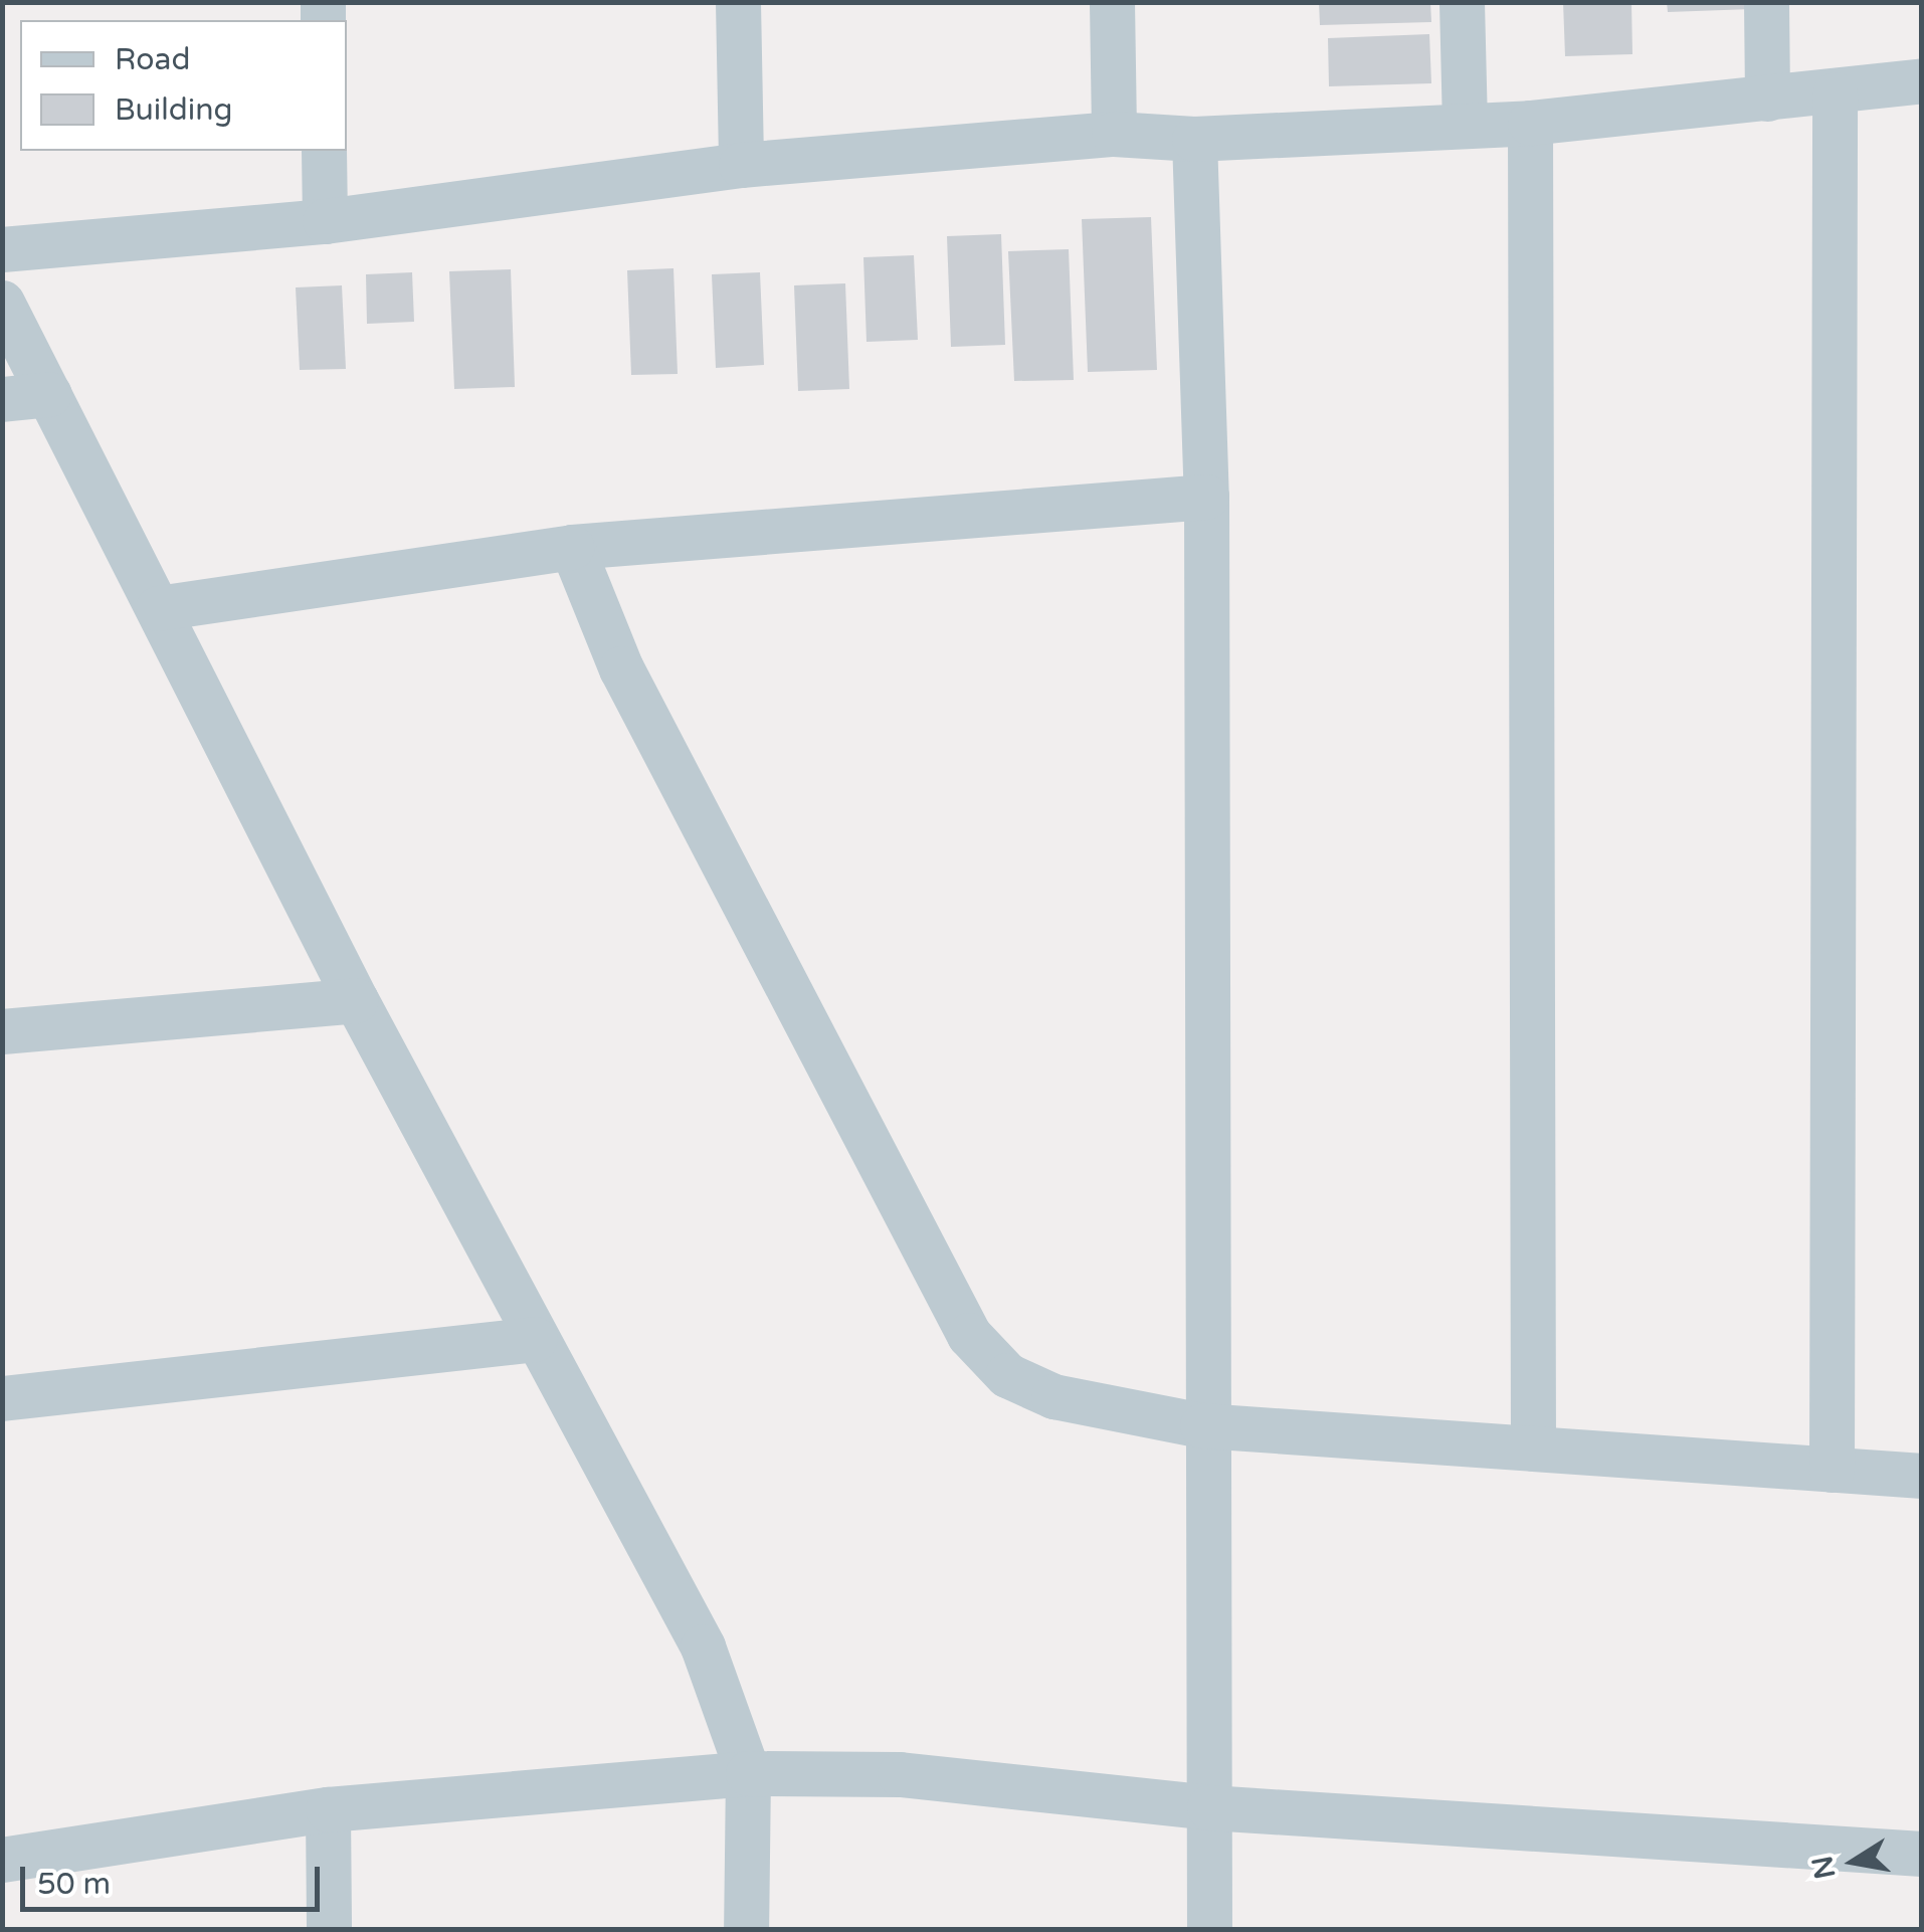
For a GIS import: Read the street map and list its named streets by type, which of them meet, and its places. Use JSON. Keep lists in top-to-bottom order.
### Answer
{
  "legend": ["Road", "Building"],
  "scale_bar": "50 m",
  "north": "left"
}
